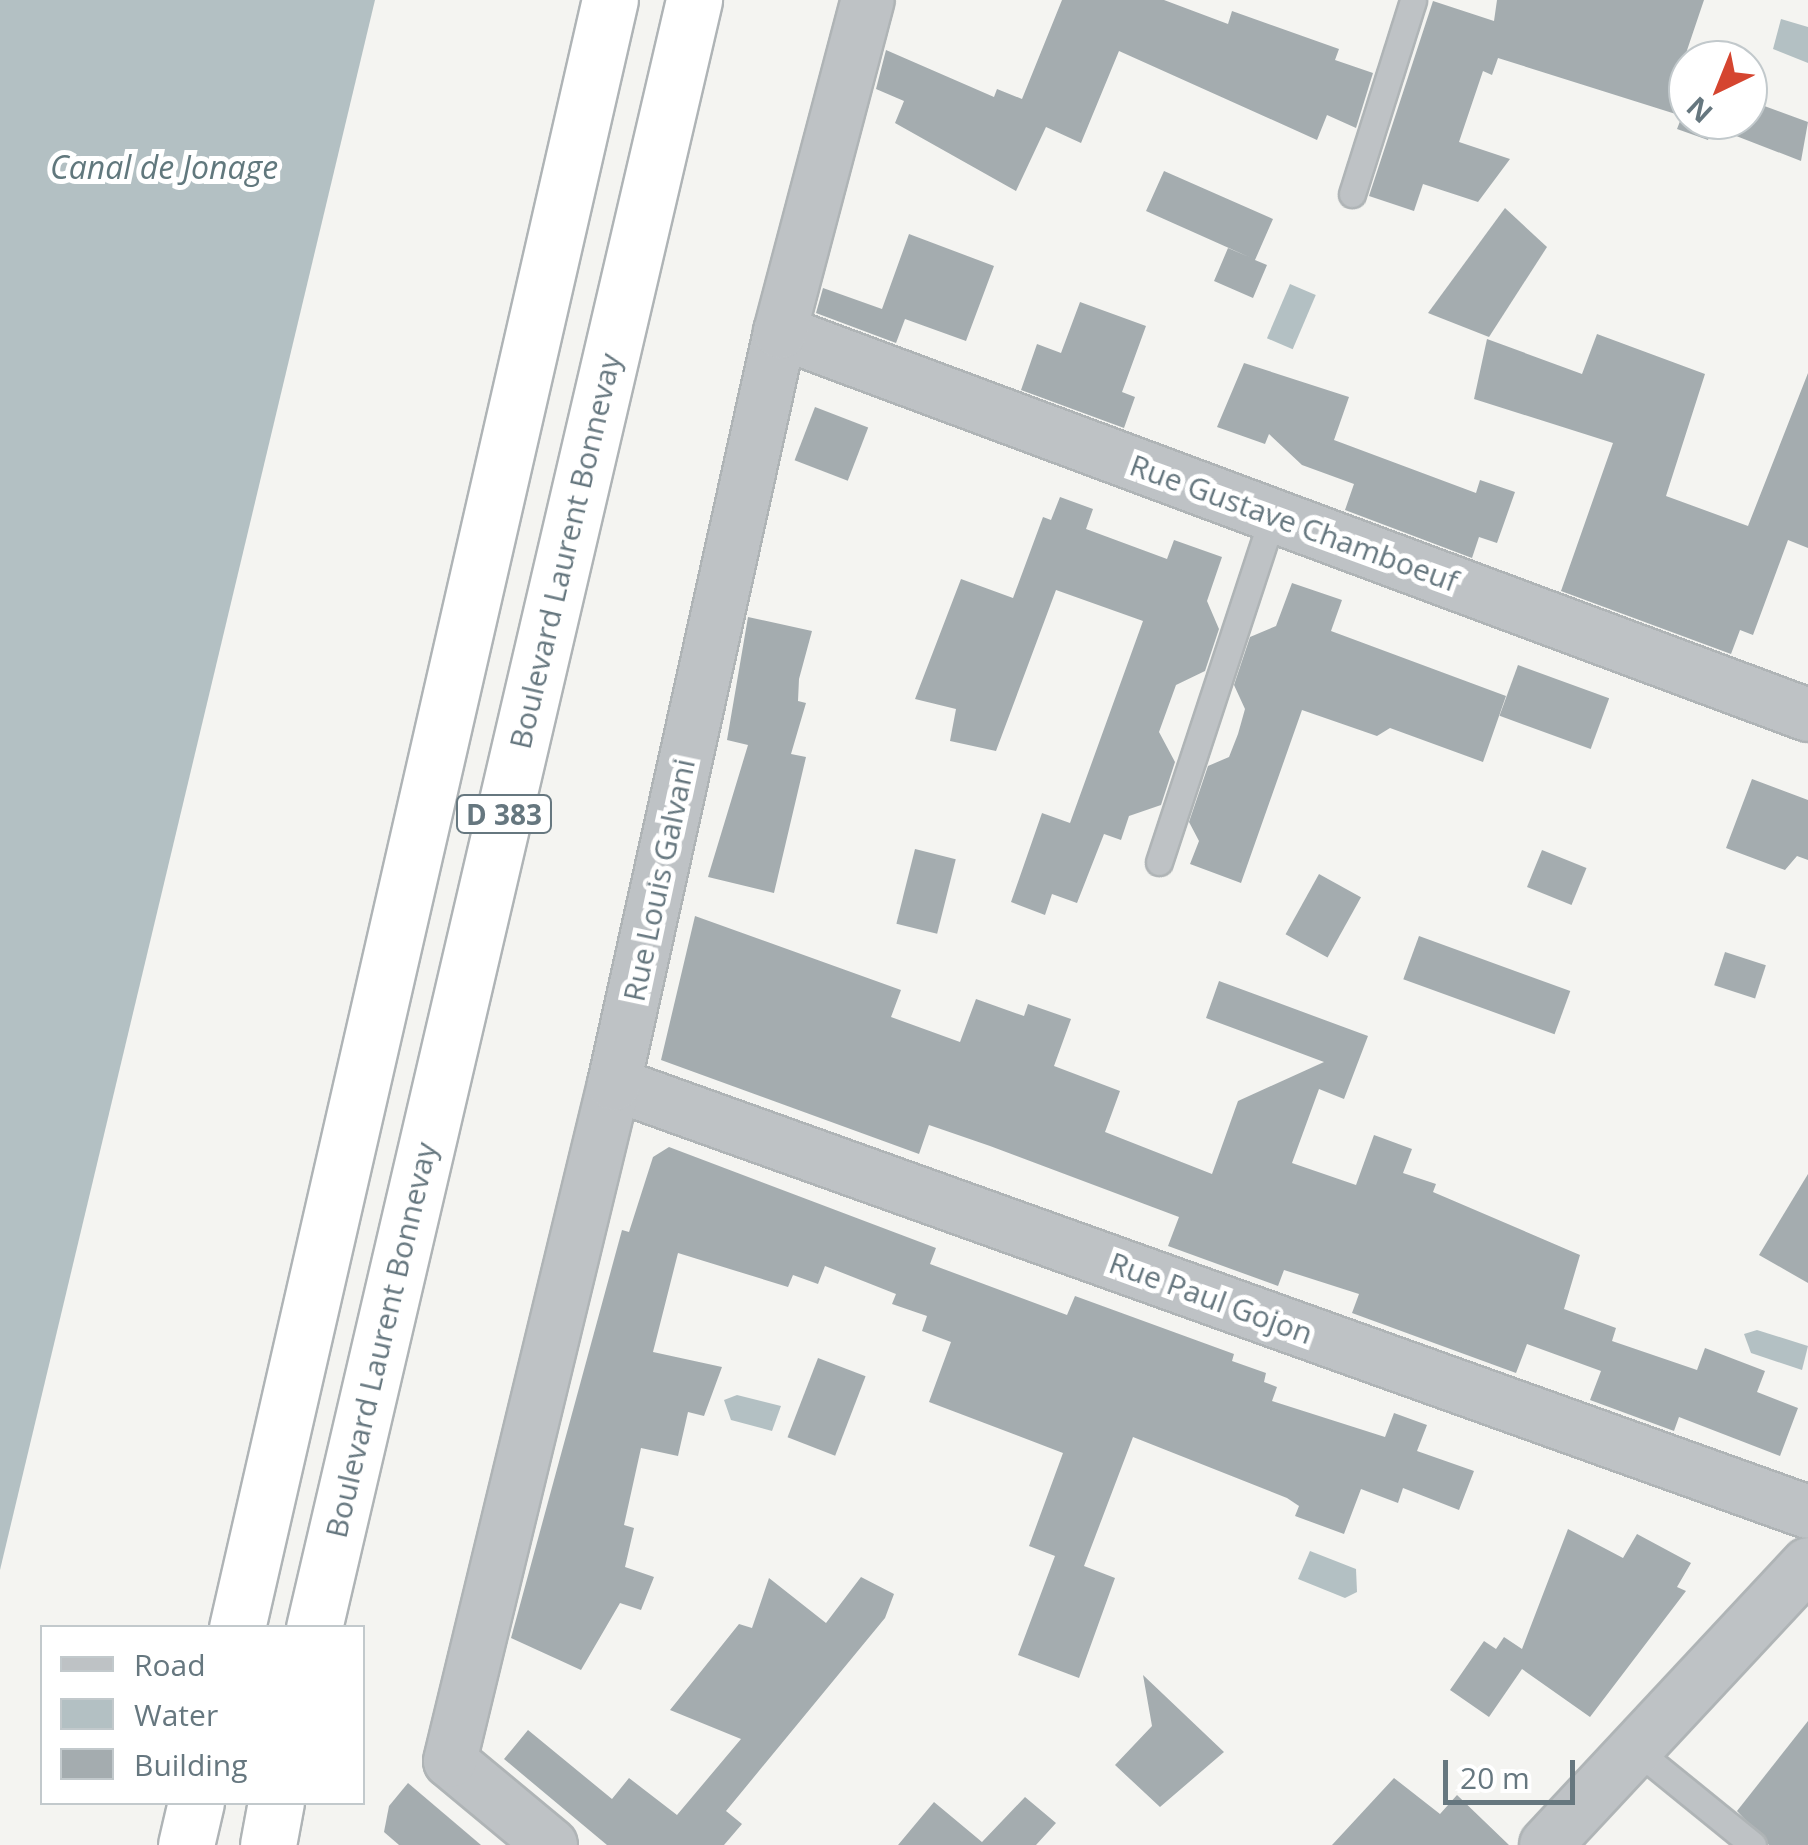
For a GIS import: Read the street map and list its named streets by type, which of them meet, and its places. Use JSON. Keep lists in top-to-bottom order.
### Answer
{
  "streets": {
    "highway": ["Boulevard Laurent Bonnevay", "D 383"],
    "street": ["Rue Gustave Chamboeuf", "Rue Louis Galvani", "Rue Paul Gojon"]
  },
  "crossings": [
    ["Rue Gustave Chamboeuf", "Rue Louis Galvani"],
    ["Rue Louis Galvani", "Rue Paul Gojon"]
  ],
  "water": ["Canal de Jonage"],
  "legend": ["Road", "Water", "Building"],
  "scale_bar": "20 m",
  "north": "bottom left"
}
